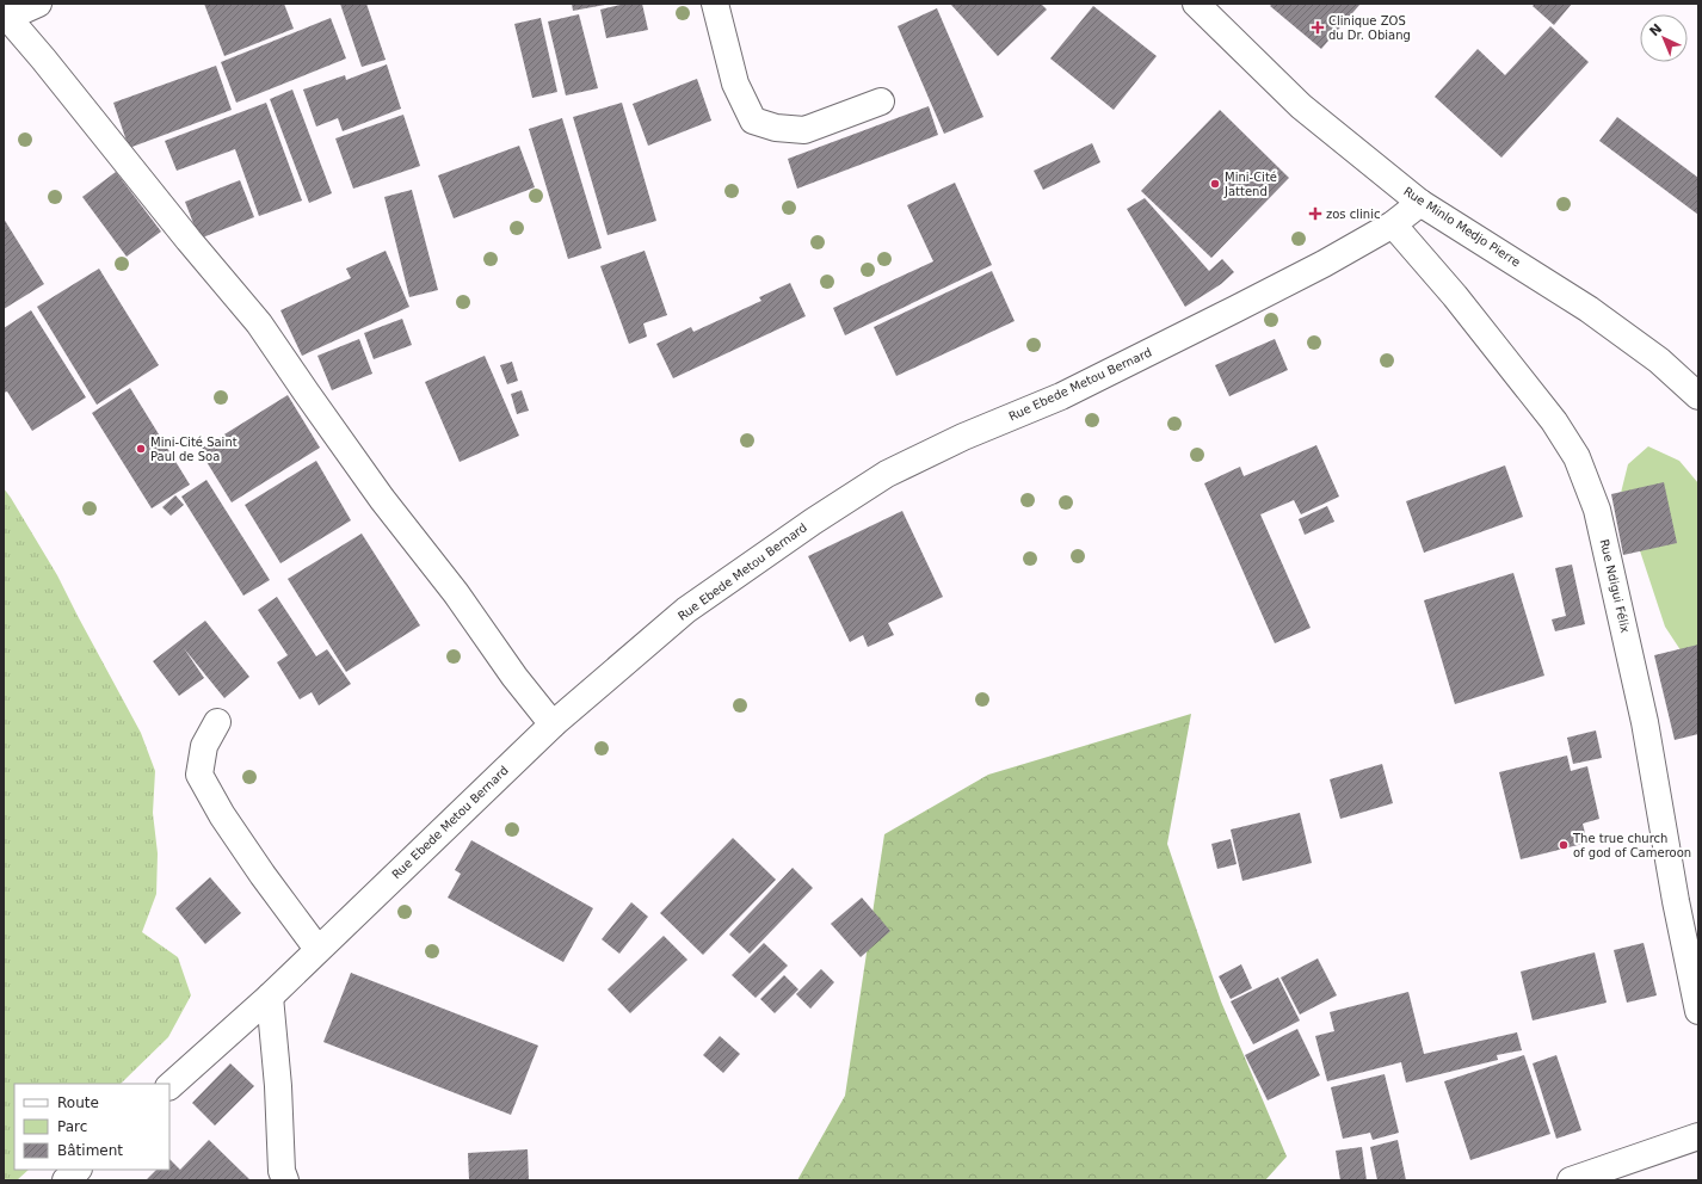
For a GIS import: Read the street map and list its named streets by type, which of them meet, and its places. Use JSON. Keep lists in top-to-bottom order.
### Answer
{
  "streets": {
    "street": ["Rue Minlo Medjo Pierre", "Rue Ebede Metou Bernard", "Rue Ndigui Félix"]
  },
  "crossings": [
    ["Rue Minlo Medjo Pierre", "Rue Ebede Metou Bernard"],
    ["Rue Ebede Metou Bernard", "Rue Ndigui Félix"]
  ],
  "places": {
    "health": ["Clinique ZOS du Dr. Obiang", "zos clinic"],
    "other": ["Mini-Cité Jattend", "Mini-Cité Saint Paul de Soa", "The true church of god of Cameroon"]
  },
  "legend": ["Route", "Parc", "Bâtiment"],
  "north": "top left"
}
